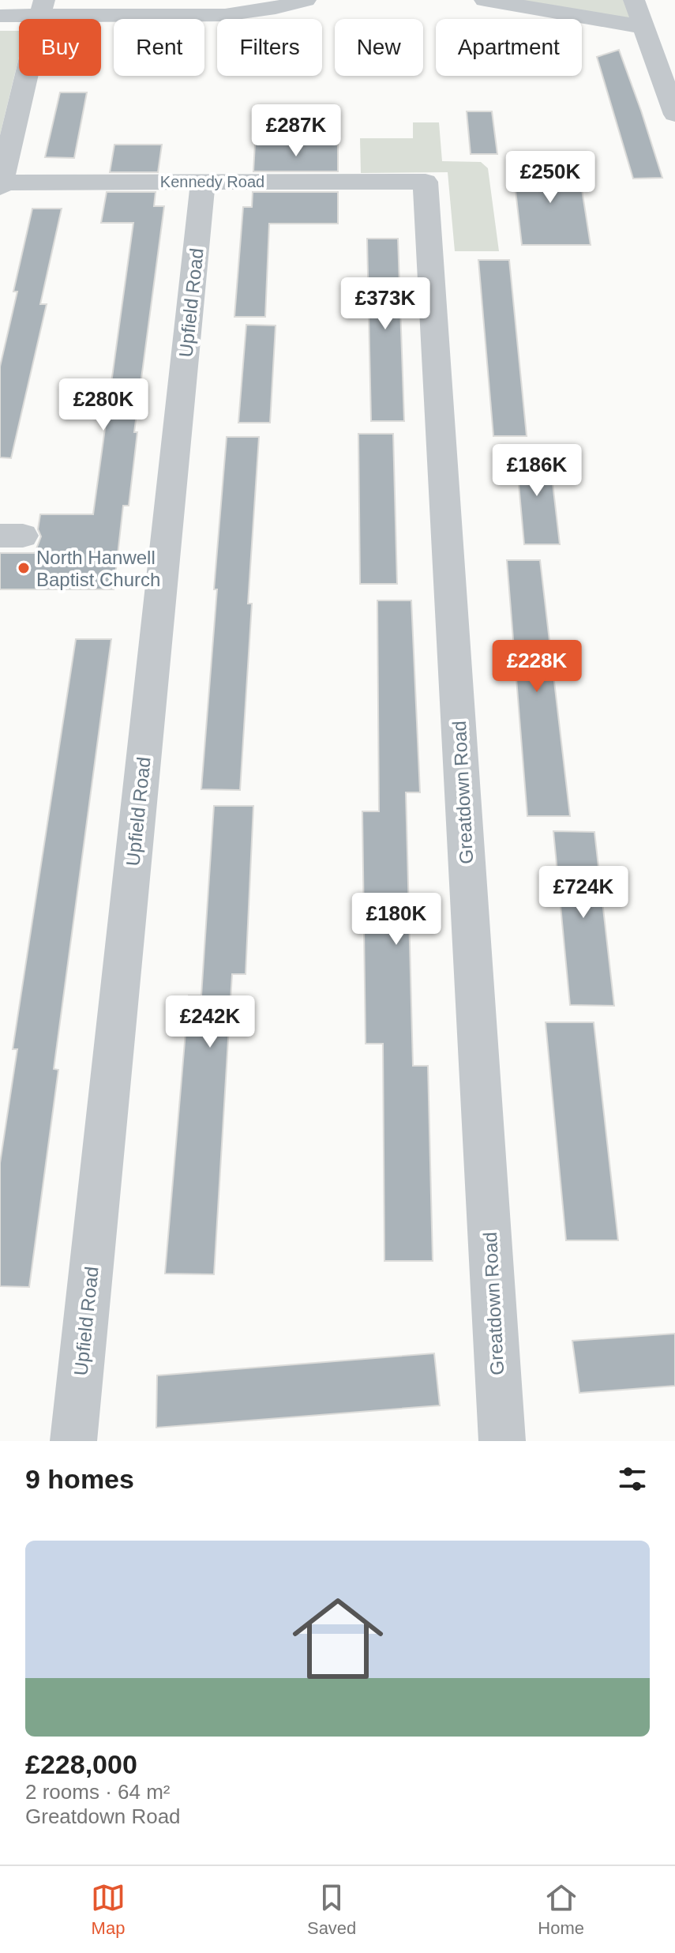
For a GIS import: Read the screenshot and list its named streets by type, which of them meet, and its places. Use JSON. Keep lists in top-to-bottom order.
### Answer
{
  "streets": {
    "street": ["Kennedy Road", "Upfield Road", "Greatdown Road"]
  },
  "crossings": [
    ["Kennedy Road", "Upfield Road"],
    ["Kennedy Road", "Greatdown Road"]
  ],
  "places": ["North Hanwell Baptist Church"],
  "page": {
    "chip": [
      "Buy",
      "Rent",
      "Filters",
      "New",
      "Apartment"
    ],
    "price": [
      "£287K",
      "£250K",
      "£373K",
      "£280K",
      "£186K",
      "£228K",
      "£724K",
      "£180K",
      "£242K"
    ],
    "heading": "9 homes",
    "list": [
      {
        "name": "£228,000",
        "note": "2 rooms · 64 m² · Greatdown Road"
      }
    ],
    "tabs": ["Map", "Saved", "Home"]
  }
}
